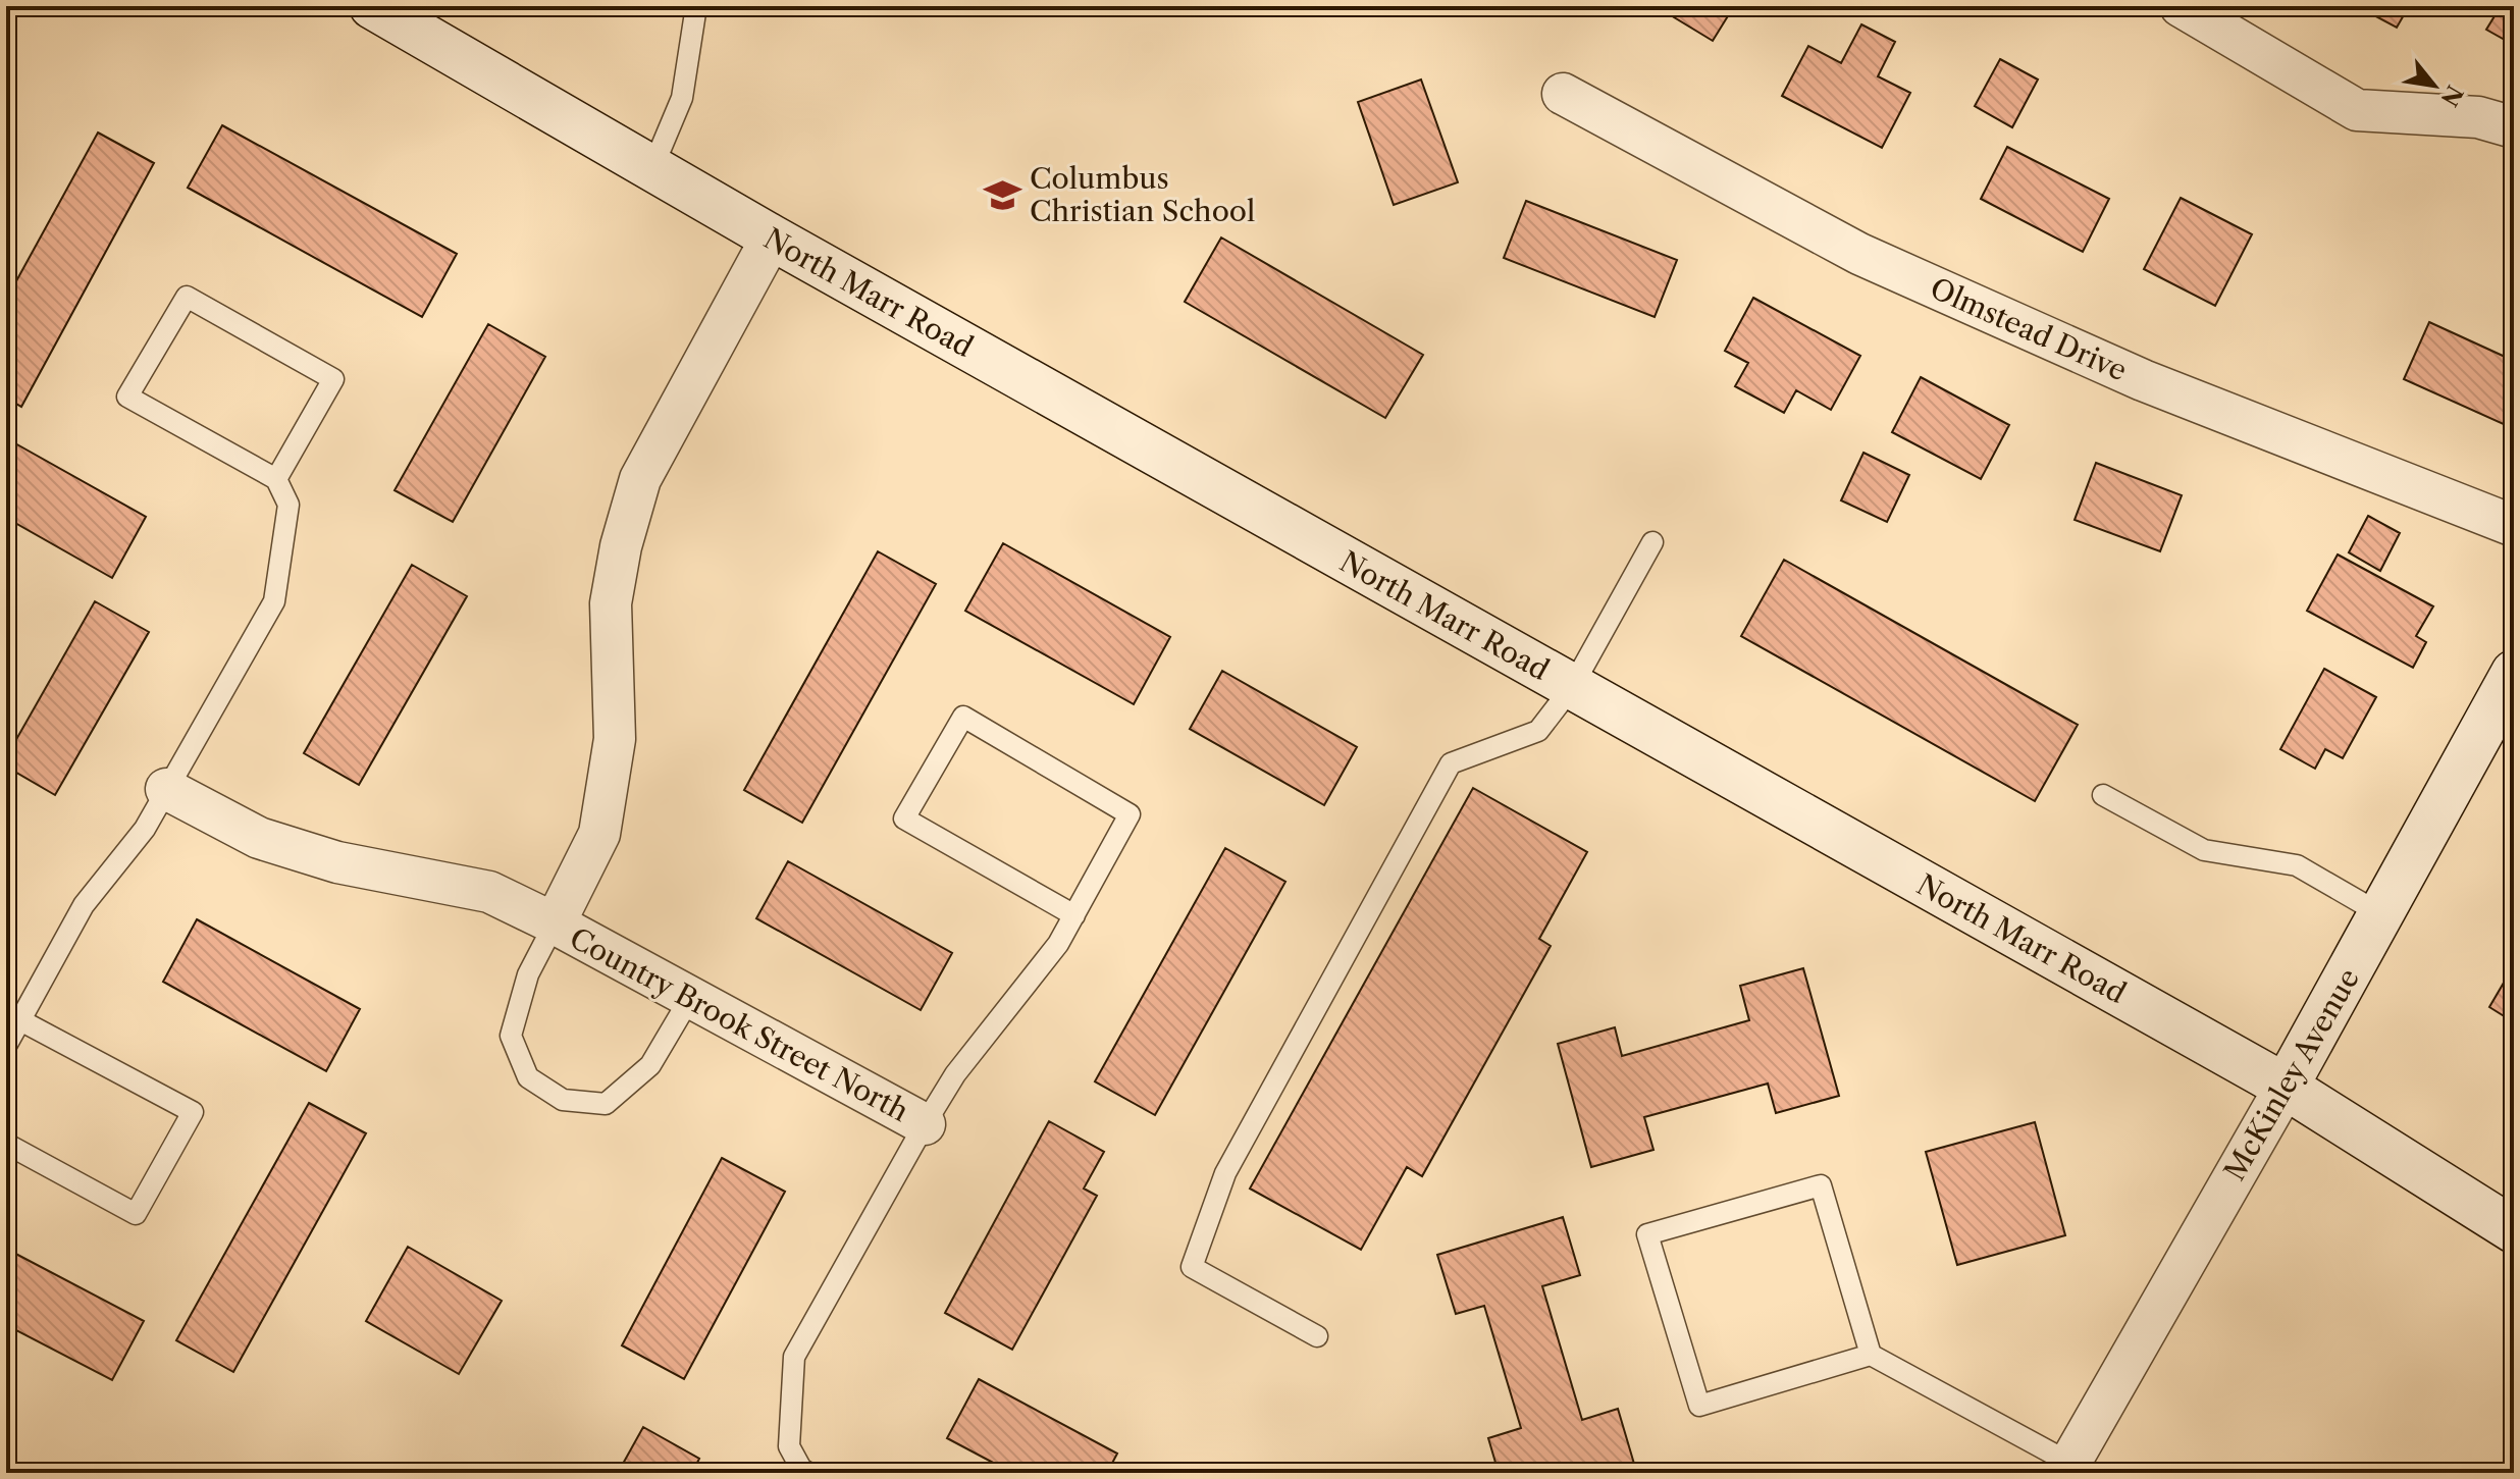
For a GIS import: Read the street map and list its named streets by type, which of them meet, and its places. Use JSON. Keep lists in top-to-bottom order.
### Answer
{
  "streets": {
    "street": [
      "North Marr Road",
      "Olmstead Drive",
      "Country Brook Street North",
      "McKinley Avenue"
    ]
  },
  "crossings": [
    ["North Marr Road", "McKinley Avenue"]
  ],
  "places": {
    "school or university": ["Columbus Christian School"]
  },
  "north": "bottom right"
}
